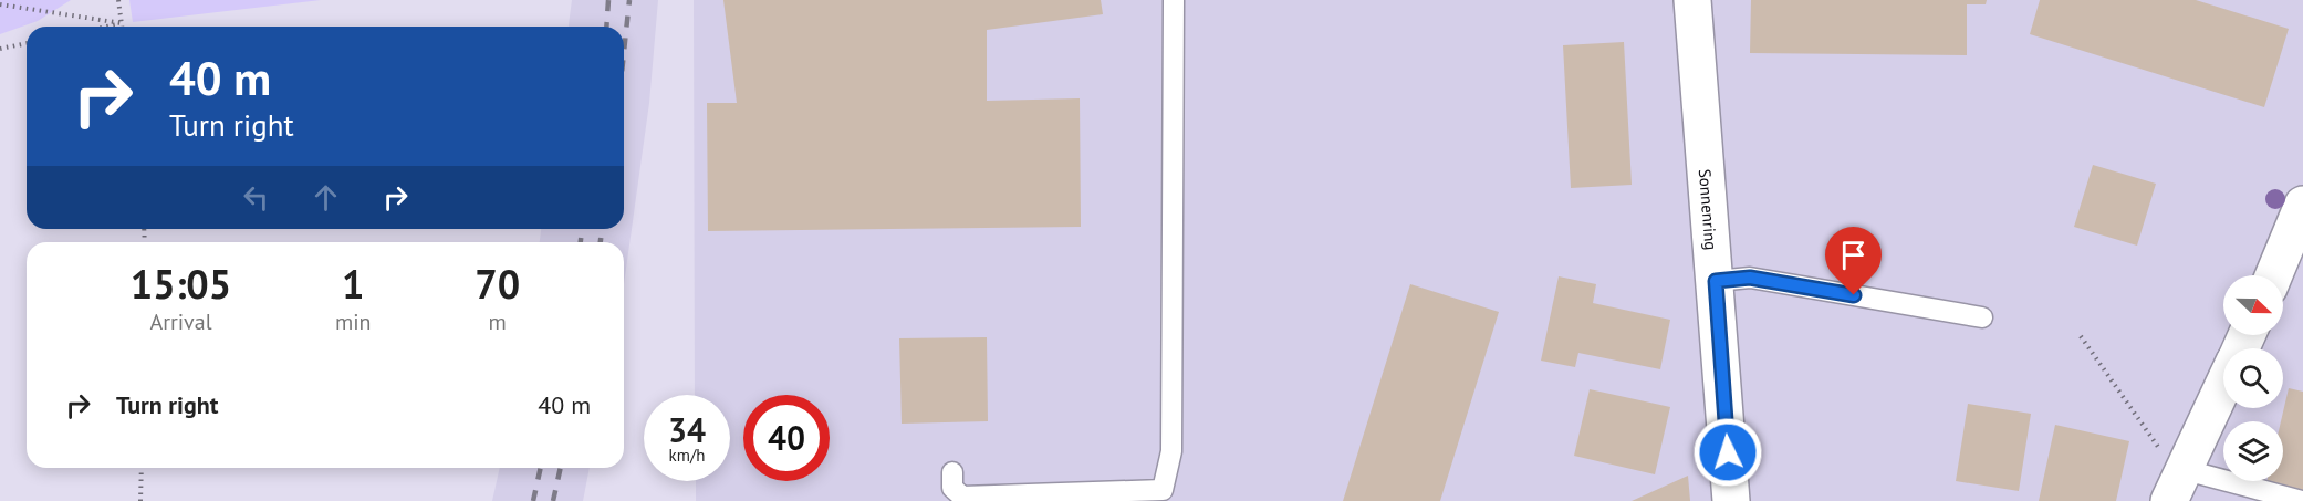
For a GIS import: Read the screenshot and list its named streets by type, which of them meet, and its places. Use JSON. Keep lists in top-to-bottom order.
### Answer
{
  "streets": {
    "street": ["Sonnenring"]
  },
  "north": "right",
  "page": {
    "turn": ["40 m", "Turn right"],
    "eta": [
      "15:05",
      "Arrival",
      "1",
      "min",
      "70",
      "m"
    ],
    "list": [
      {
        "name": "Turn right",
        "value": "40 m"
      }
    ],
    "speed": "34 km/h",
    "limit": "40"
  }
}
